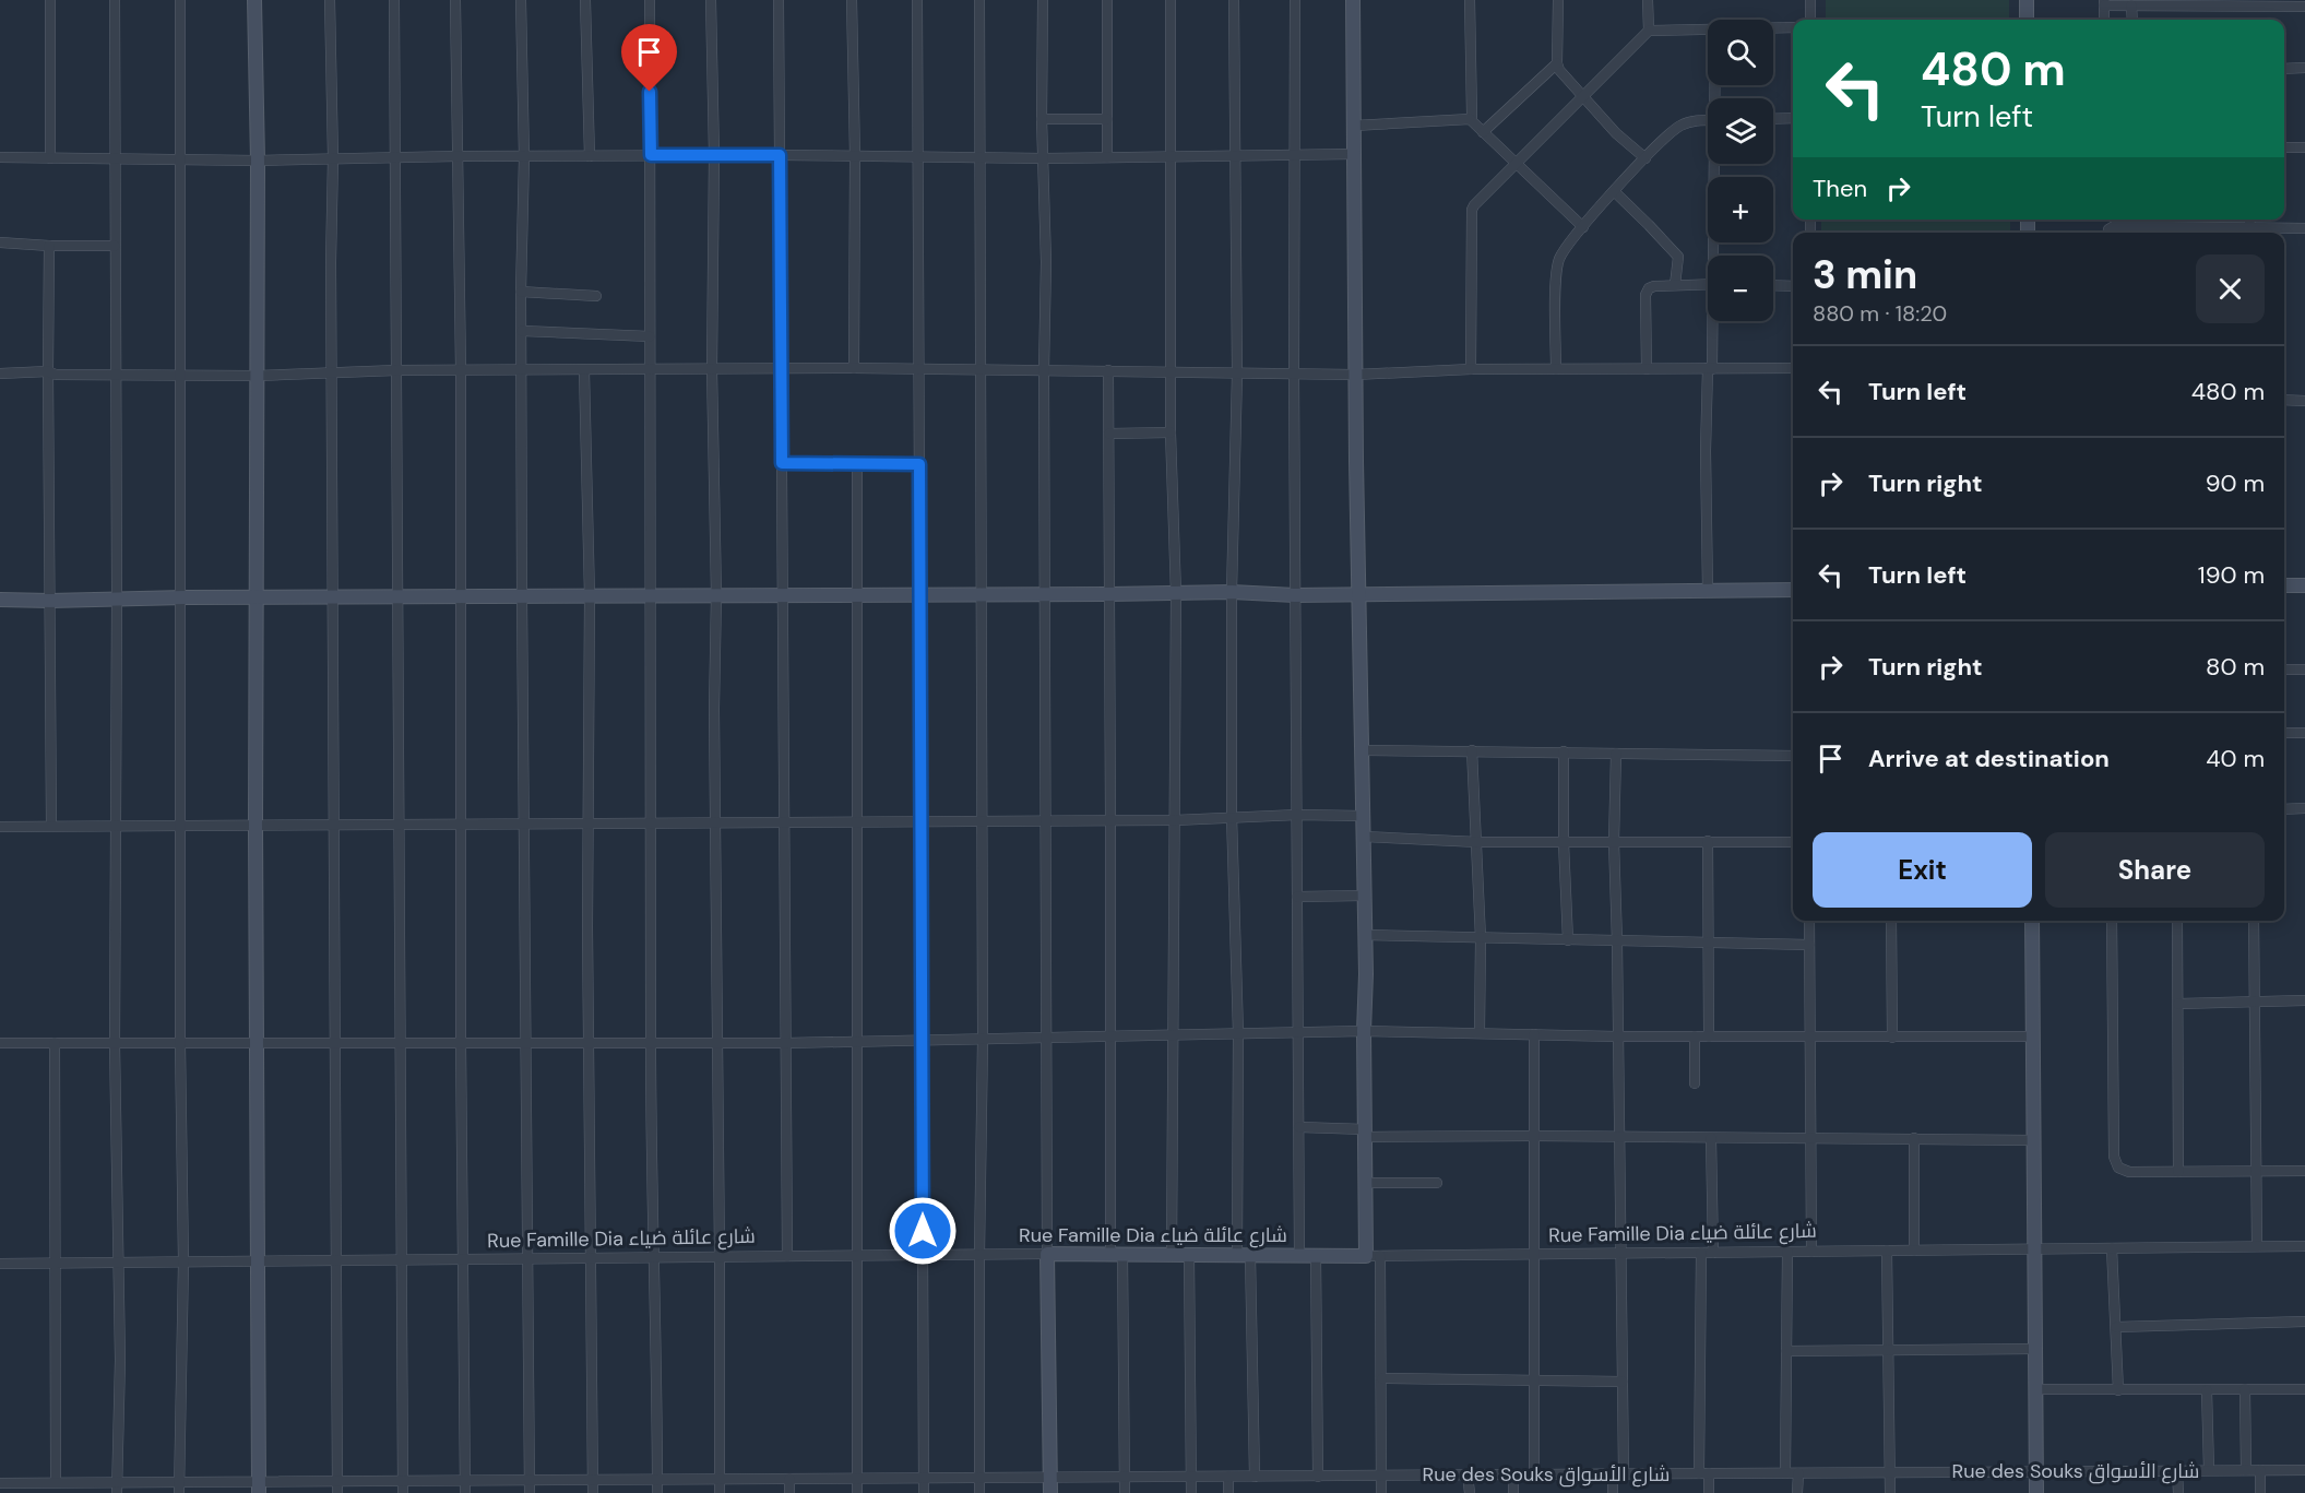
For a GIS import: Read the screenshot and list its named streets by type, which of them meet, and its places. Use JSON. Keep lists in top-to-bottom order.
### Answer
{
  "streets": {
    "street": ["Rue Famille Dia شارع عائلة ضياء", "Rue des Souks شارع الأسواق"]
  },
  "page": {
    "map_buttons": ["+", "−"],
    "turn": ["480 m", "Turn left"],
    "then": "Then",
    "heading": ["3 min", "880 m · 18:20"],
    "list": [
      {
        "name": "Turn left",
        "value": "480 m"
      },
      {
        "name": "Turn right",
        "value": "90 m"
      },
      {
        "name": "Turn left",
        "value": "190 m"
      },
      {
        "name": "Turn right",
        "value": "80 m"
      },
      {
        "name": "Arrive at destination",
        "value": "40 m"
      }
    ],
    "buttons": ["Exit", "Share"]
  }
}
